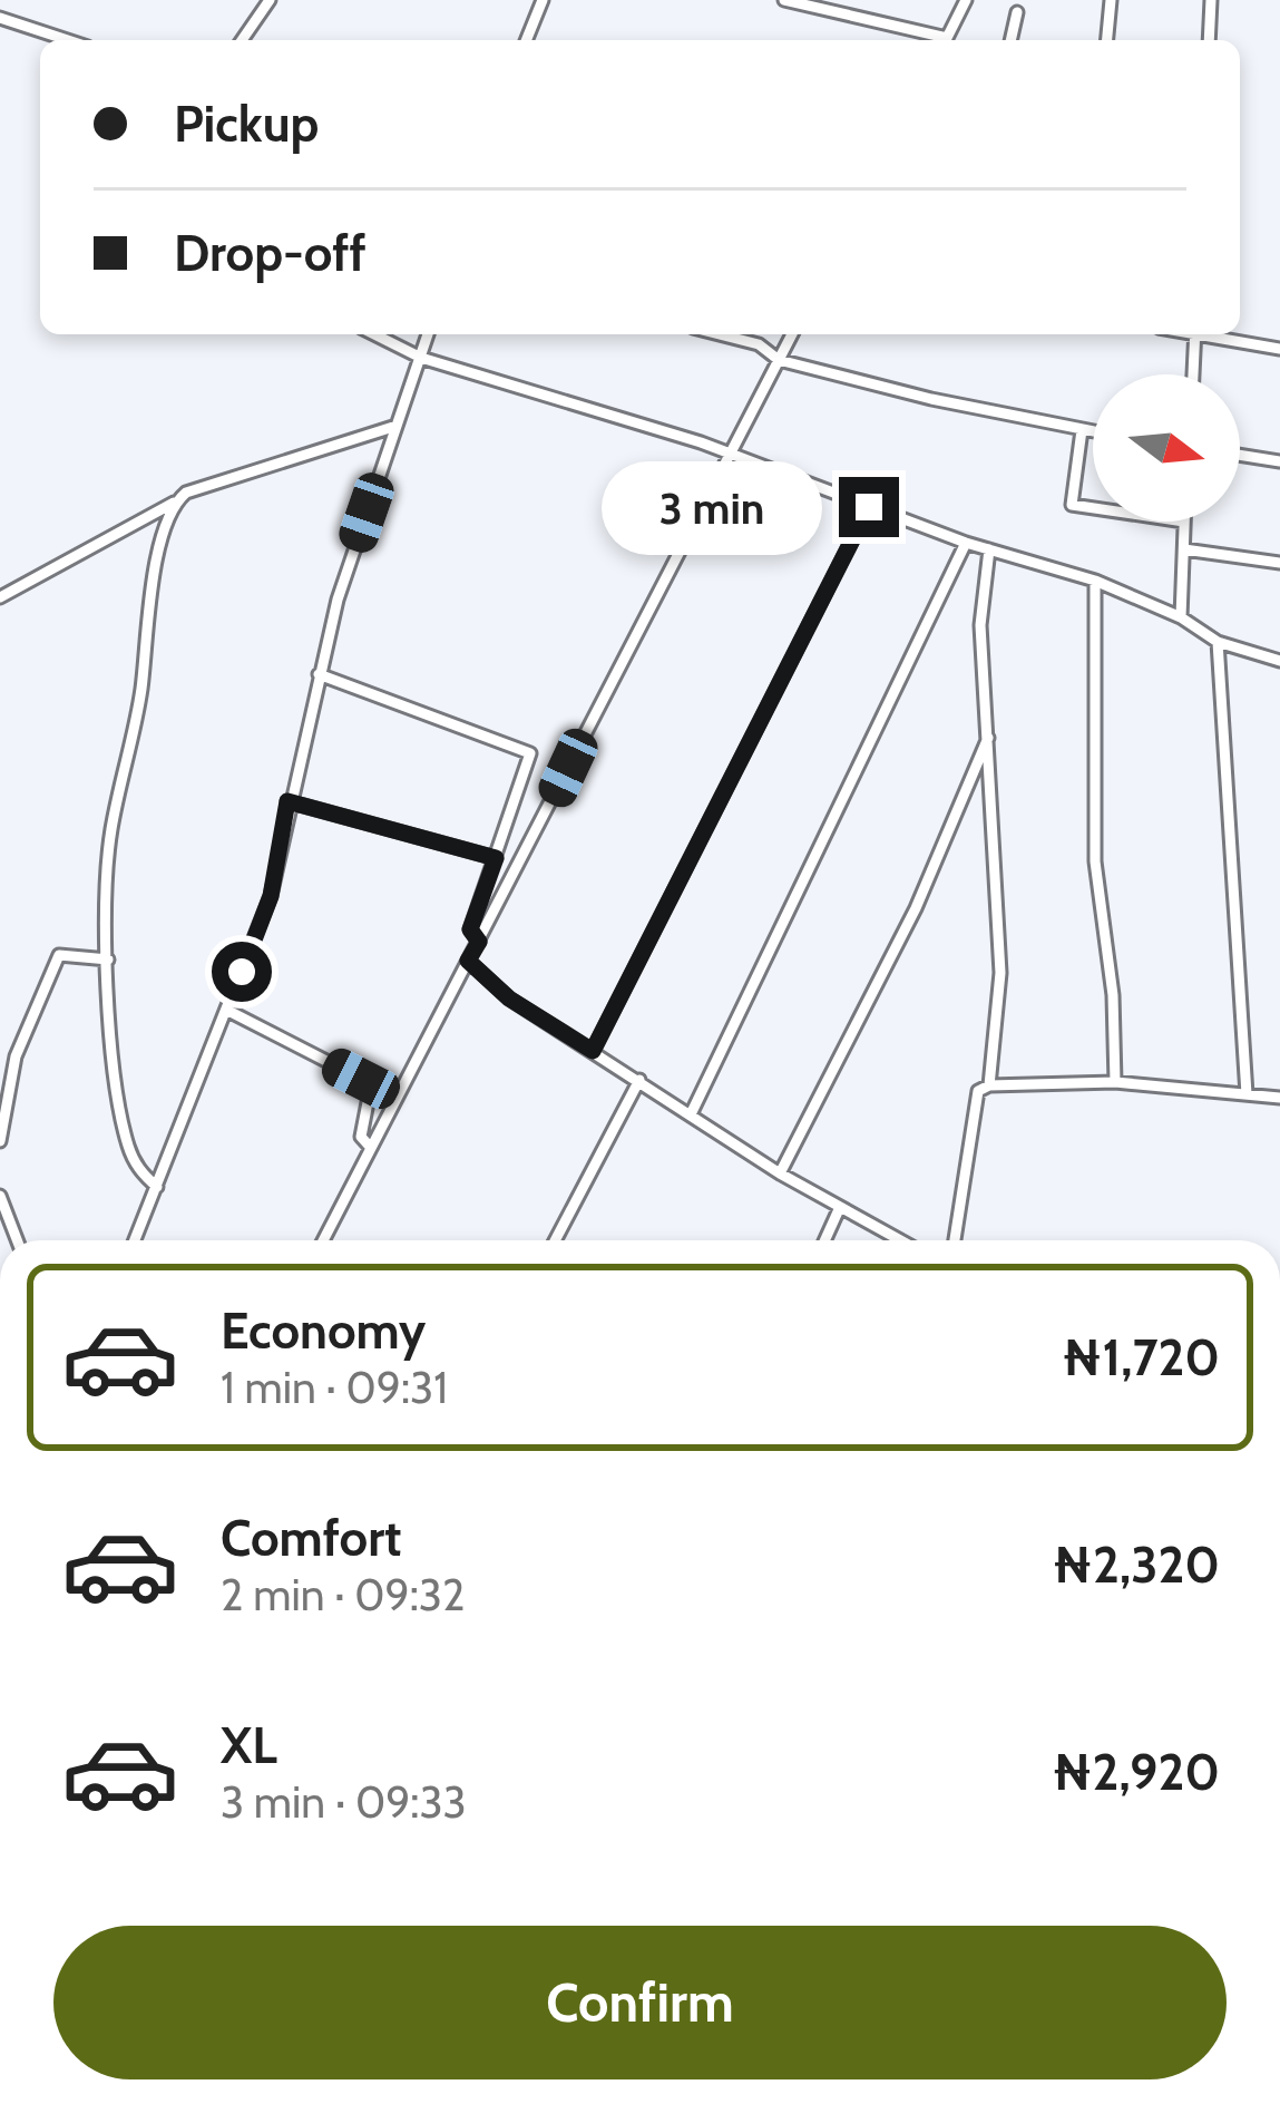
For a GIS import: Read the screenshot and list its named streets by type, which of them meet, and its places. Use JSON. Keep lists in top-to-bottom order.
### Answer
{
  "north": "right",
  "page": {
    "banner": ["Pickup", "Drop-off"],
    "bubble": "3 min",
    "list": [
      {
        "name": "Economy",
        "note": "1 min · 09:31",
        "value": "₦1,720"
      },
      {
        "name": "Comfort",
        "note": "2 min · 09:32",
        "value": "₦2,320"
      },
      {
        "name": "XL",
        "note": "3 min · 09:33",
        "value": "₦2,920"
      }
    ],
    "buttons": "Confirm"
  }
}
